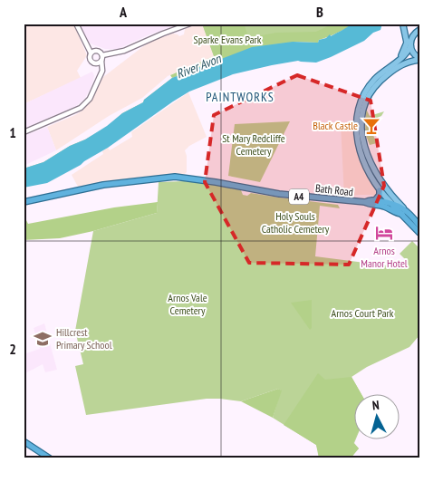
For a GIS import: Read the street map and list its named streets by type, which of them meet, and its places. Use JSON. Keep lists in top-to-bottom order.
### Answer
{
  "streets": {
    "highway": ["Bath Road", "A4"]
  },
  "crossings": [
    ["Bath Road", "A4"]
  ],
  "districts": ["PAINTWORKS"],
  "water": ["River Avon"],
  "parks": [
    "Sparke Evans Park",
    "St Mary Redcliffe Cemetery",
    "Holy Souls Catholic Cemetery",
    "Arnos Vale Cemetery",
    "Arnos Court Park"
  ],
  "places": {
    "bar": ["Black Castle"],
    "hotel": ["Arnos Manor Hotel"],
    "school or university": ["Hillcrest Primary School"]
  },
  "north": "top",
  "grid": {
    "columns": ["A", "B"],
    "rows": ["1", "2"]
  }
}
